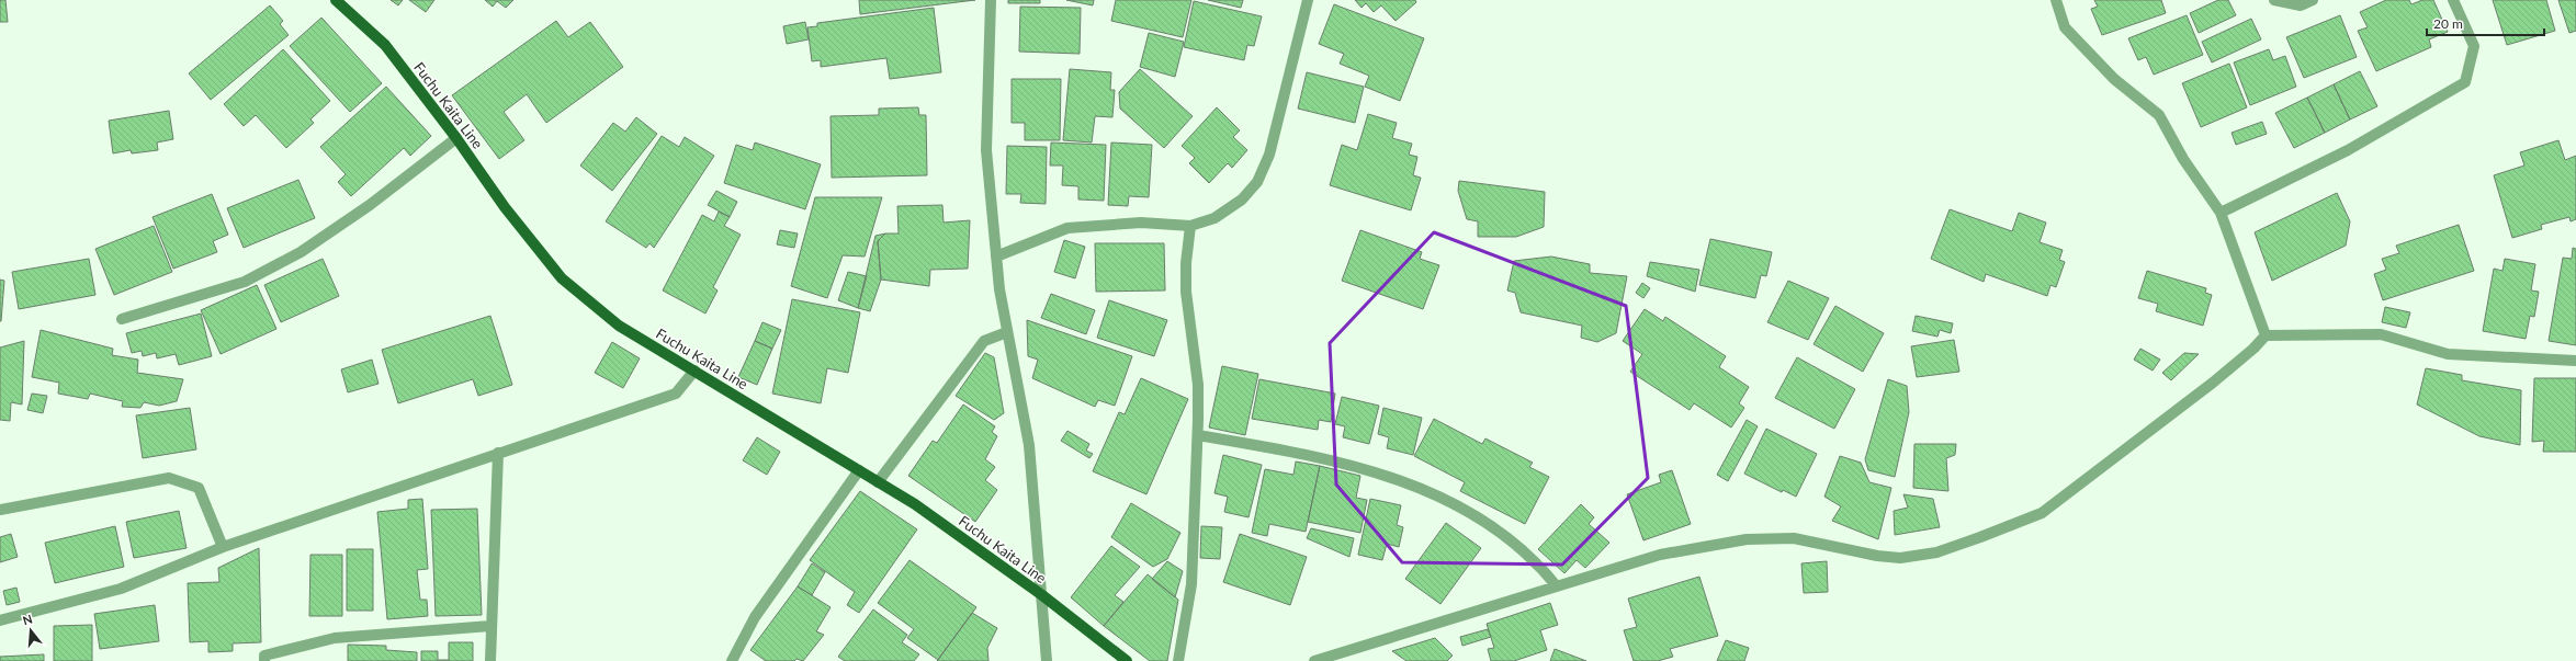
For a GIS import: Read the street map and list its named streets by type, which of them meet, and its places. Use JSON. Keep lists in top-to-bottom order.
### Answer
{
  "streets": {
    "main road": ["Fuchu Kaita Line"]
  },
  "scale_bar": "20 m",
  "north": "top"
}
